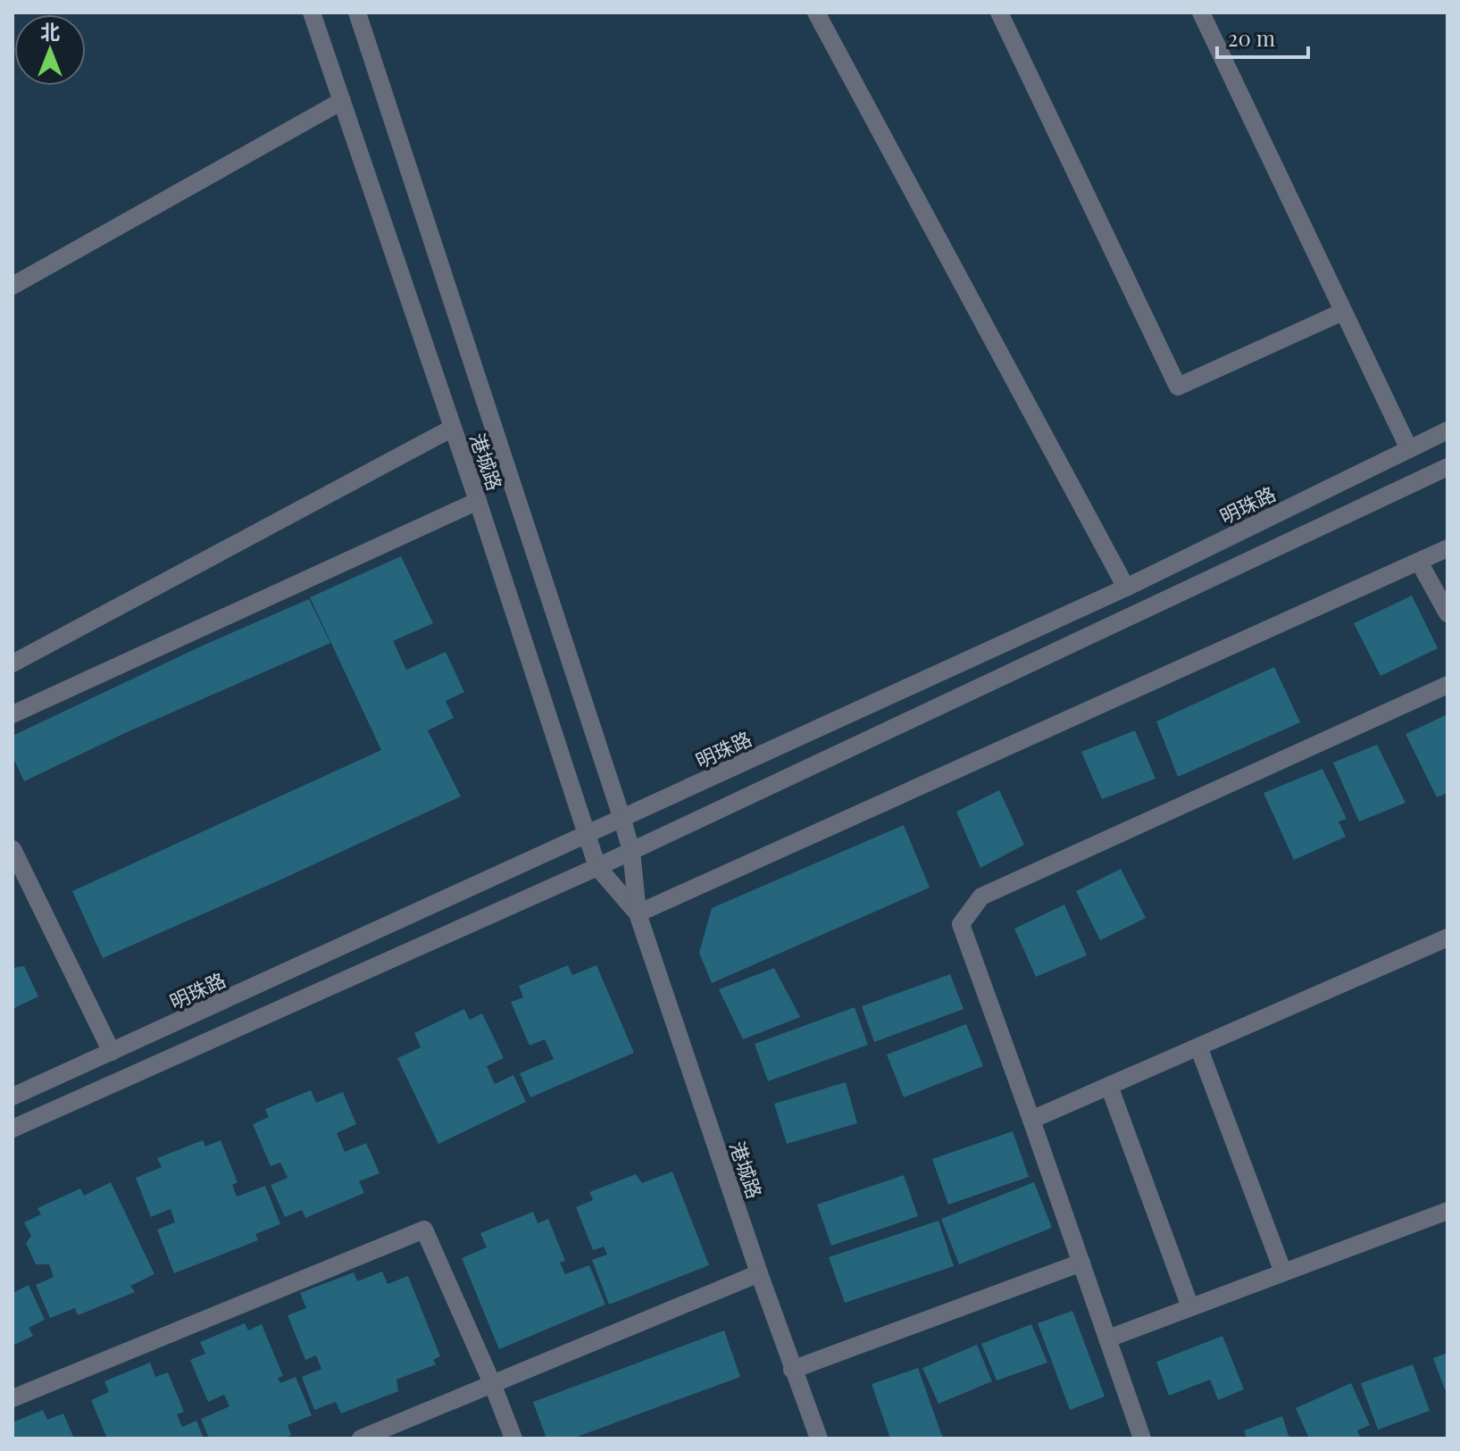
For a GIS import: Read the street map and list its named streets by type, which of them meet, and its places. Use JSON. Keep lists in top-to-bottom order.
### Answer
{
  "streets": {
    "street": ["港城路", "明珠路"]
  },
  "crossings": [
    ["港城路", "明珠路"]
  ],
  "scale_bar": "20 m",
  "north": "top"
}
